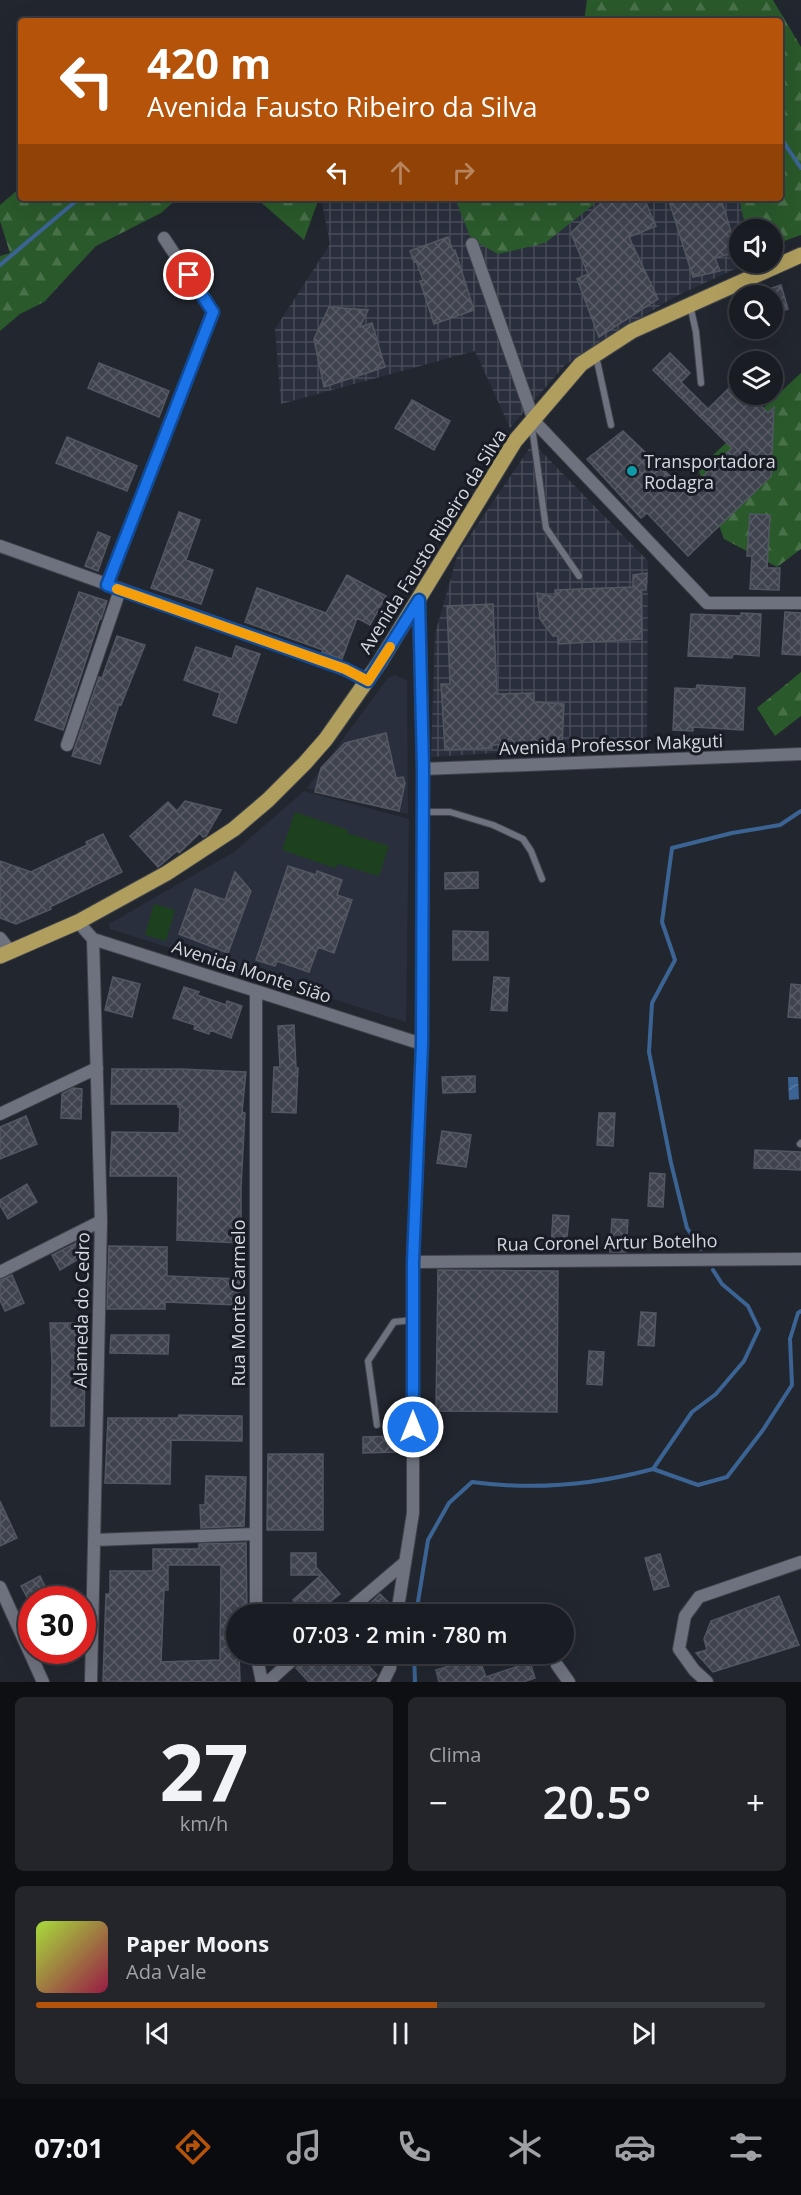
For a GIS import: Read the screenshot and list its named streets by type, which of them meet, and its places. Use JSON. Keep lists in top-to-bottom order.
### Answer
{
  "streets": {
    "main road": ["Avenida Fausto Ribeiro da Silva"],
    "street": [
      "Avenida Professor Makguti",
      "Avenida Monte Sião",
      "Rua Coronel Artur Botelho",
      "Rua Monte Carmelo",
      "Alameda do Cedro"
    ]
  },
  "crossings": [
    ["Avenida Monte Sião", "Rua Monte Carmelo"],
    ["Avenida Monte Sião", "Alameda do Cedro"]
  ],
  "places": ["Transportadora Rodagra"],
  "page": {
    "turn": ["420 m", "Avenida Fausto Ribeiro da Silva"],
    "limit": "30",
    "trip": "07:03 · 2 min · 780 m",
    "tile": [
      ["27", "km/h"],
      "Clima"
    ],
    "heat": ["−", "20.5°", "+"],
    "song": ["Paper Moons", "Ada Vale"],
    "tabs": "07:01"
  }
}
